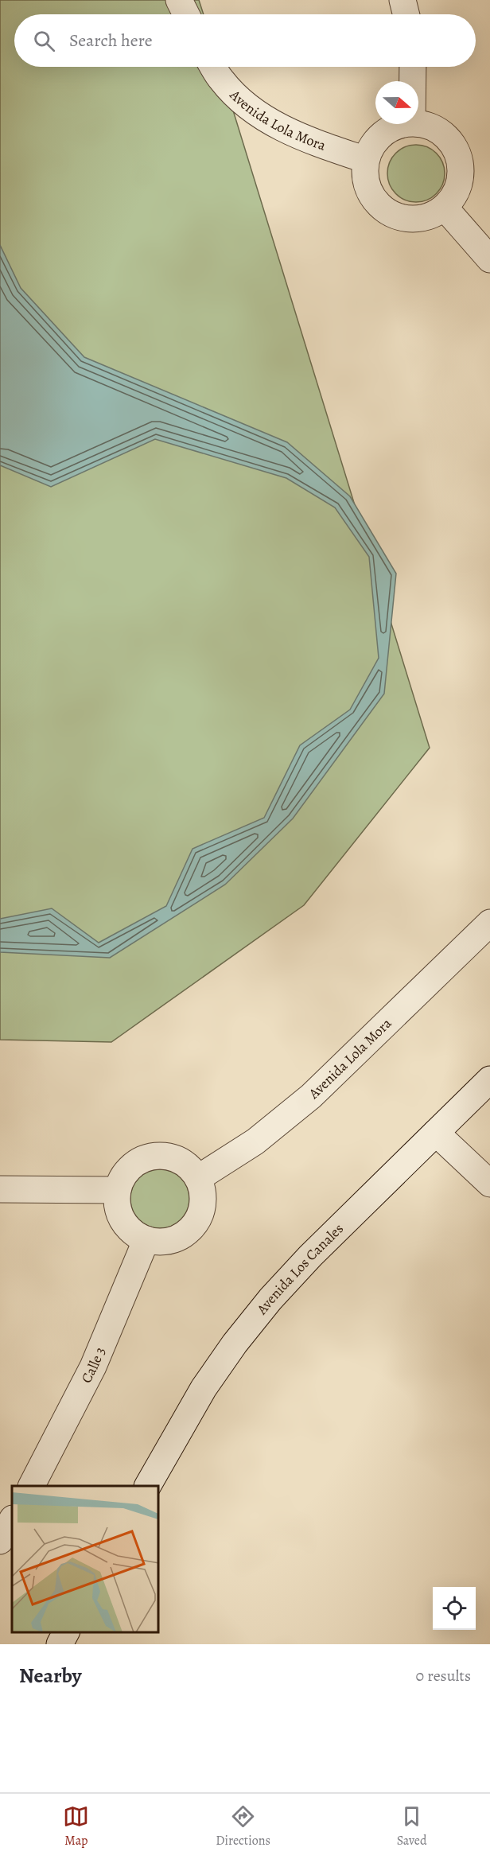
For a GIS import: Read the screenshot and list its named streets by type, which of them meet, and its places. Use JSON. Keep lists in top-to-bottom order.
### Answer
{
  "streets": {
    "street": ["Avenida Lola Mora", "Avenida Los Canales", "Calle 3"]
  },
  "crossings": [
    ["Avenida Lola Mora", "Calle 3"]
  ],
  "north": "right",
  "page": {
    "search": "Search here",
    "heading": ["Nearby", "0 results"],
    "nav": ["Map", "Directions", "Saved"]
  }
}
